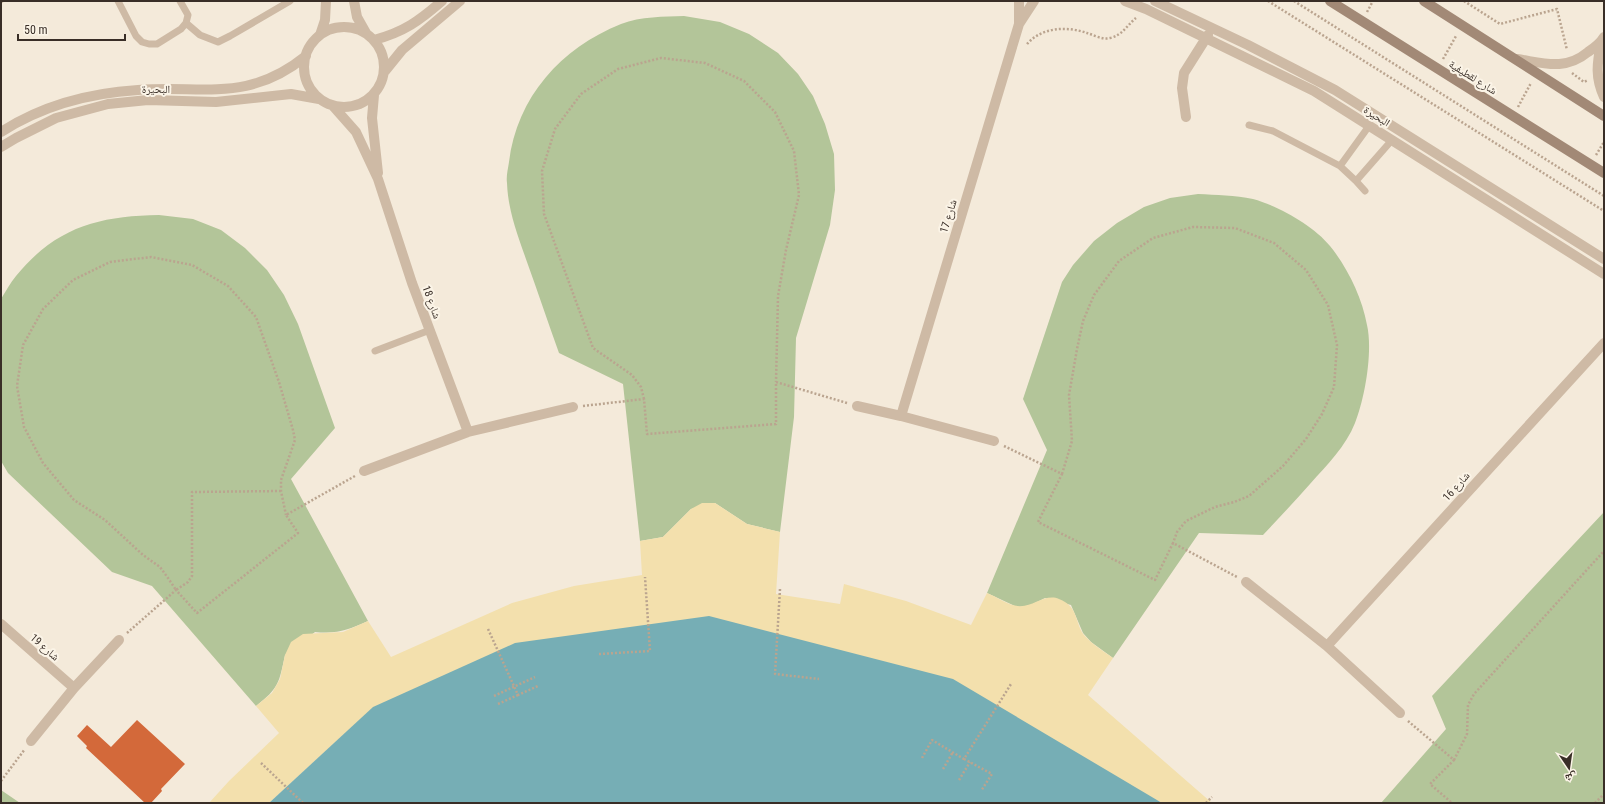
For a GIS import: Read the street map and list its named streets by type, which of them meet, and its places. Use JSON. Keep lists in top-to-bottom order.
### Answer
{
  "streets": {
    "street": [
      "شارع لقطيفية",
      "البحيرة",
      "شارع 17",
      "شارع 18",
      "شارع 16",
      "شارع 19"
    ]
  },
  "crossings": [
    ["البحيرة", "شارع 18"]
  ],
  "scale_bar": "50 m",
  "north": "bottom"
}
